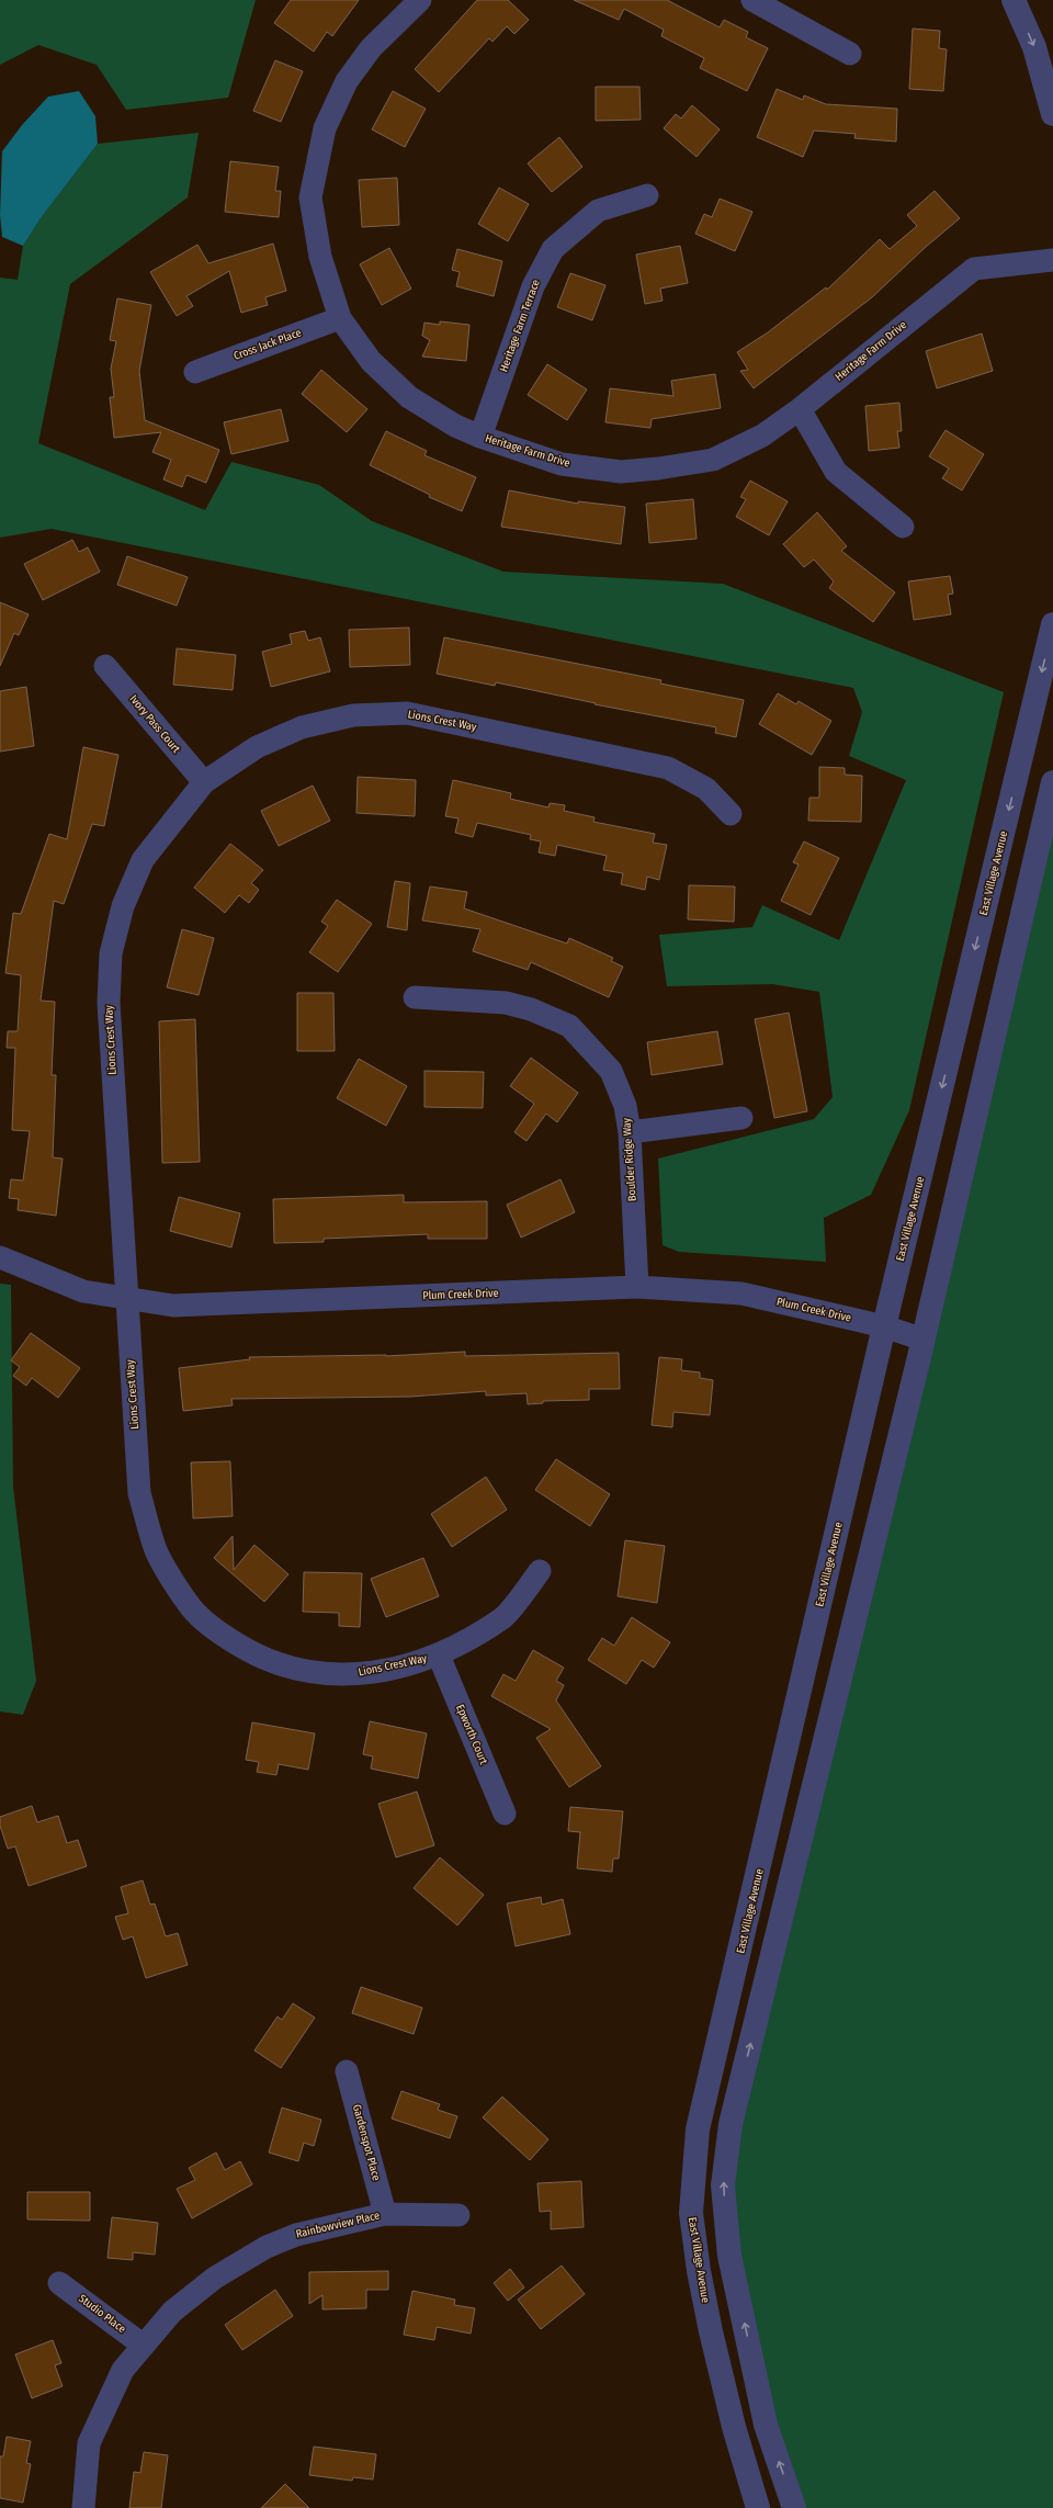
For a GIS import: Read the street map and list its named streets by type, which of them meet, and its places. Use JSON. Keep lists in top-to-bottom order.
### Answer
{
  "streets": {
    "street": [
      "Heritage Farm Terrace",
      "Cross Jack Place",
      "Heritage Farm Drive",
      "Lions Crest Way",
      "Ivory Pass Court",
      "East Village Avenue",
      "Boulder Ridge Way",
      "Plum Creek Drive",
      "Epworth Court",
      "Gardenspot Place",
      "Rainbowview Place",
      "Studio Place"
    ]
  },
  "crossings": [
    ["Heritage Farm Terrace", "Heritage Farm Drive"],
    ["Cross Jack Place", "Heritage Farm Drive"],
    ["Lions Crest Way", "Ivory Pass Court"],
    ["Lions Crest Way", "Plum Creek Drive"],
    ["Lions Crest Way", "Epworth Court"],
    ["East Village Avenue", "Plum Creek Drive"],
    ["Boulder Ridge Way", "Plum Creek Drive"],
    ["Gardenspot Place", "Rainbowview Place"],
    ["Rainbowview Place", "Studio Place"]
  ]
}
